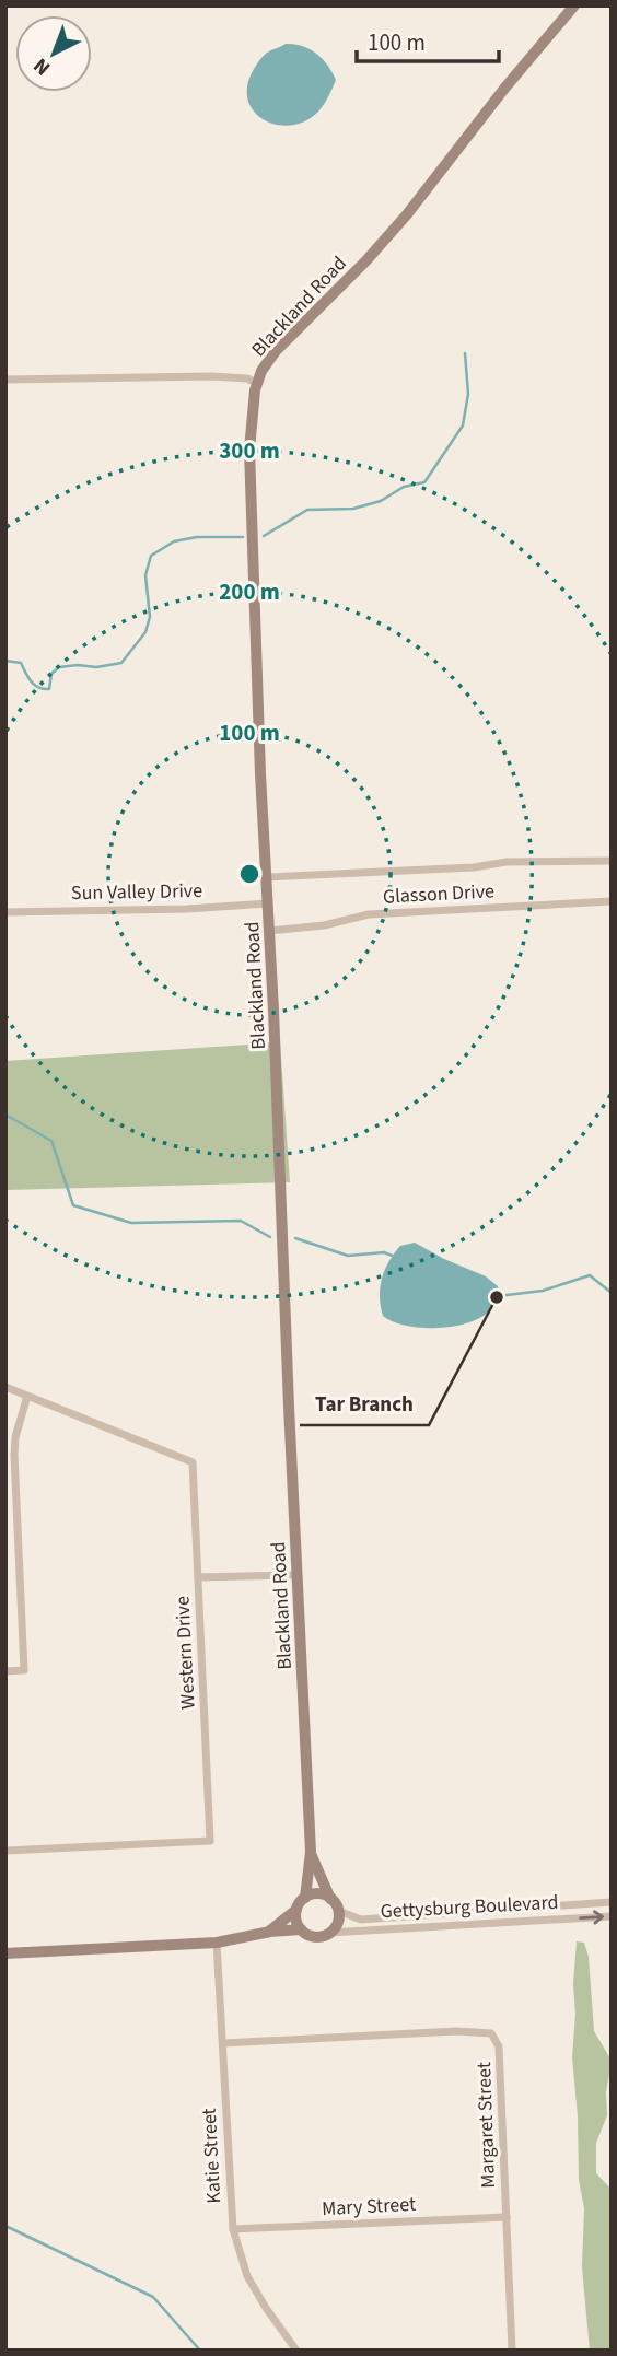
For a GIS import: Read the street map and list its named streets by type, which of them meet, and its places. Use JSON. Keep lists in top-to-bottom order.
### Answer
{
  "streets": {
    "street": [
      "Blackland Road",
      "Sun Valley Drive",
      "Glasson Drive",
      "Western Drive",
      "Gettysburg Boulevard",
      "Margaret Street",
      "Katie Street",
      "Mary Street"
    ]
  },
  "crossings": [
    ["Blackland Road", "Sun Valley Drive"],
    ["Blackland Road", "Glasson Drive"],
    ["Blackland Road", "Gettysburg Boulevard"],
    ["Margaret Street", "Katie Street"],
    ["Margaret Street", "Mary Street"],
    ["Katie Street", "Mary Street"]
  ],
  "places": ["Tar Branch"],
  "scale_bar": "100 m",
  "north": "bottom left",
  "rings": ["300 m", "200 m", "100 m"]
}
